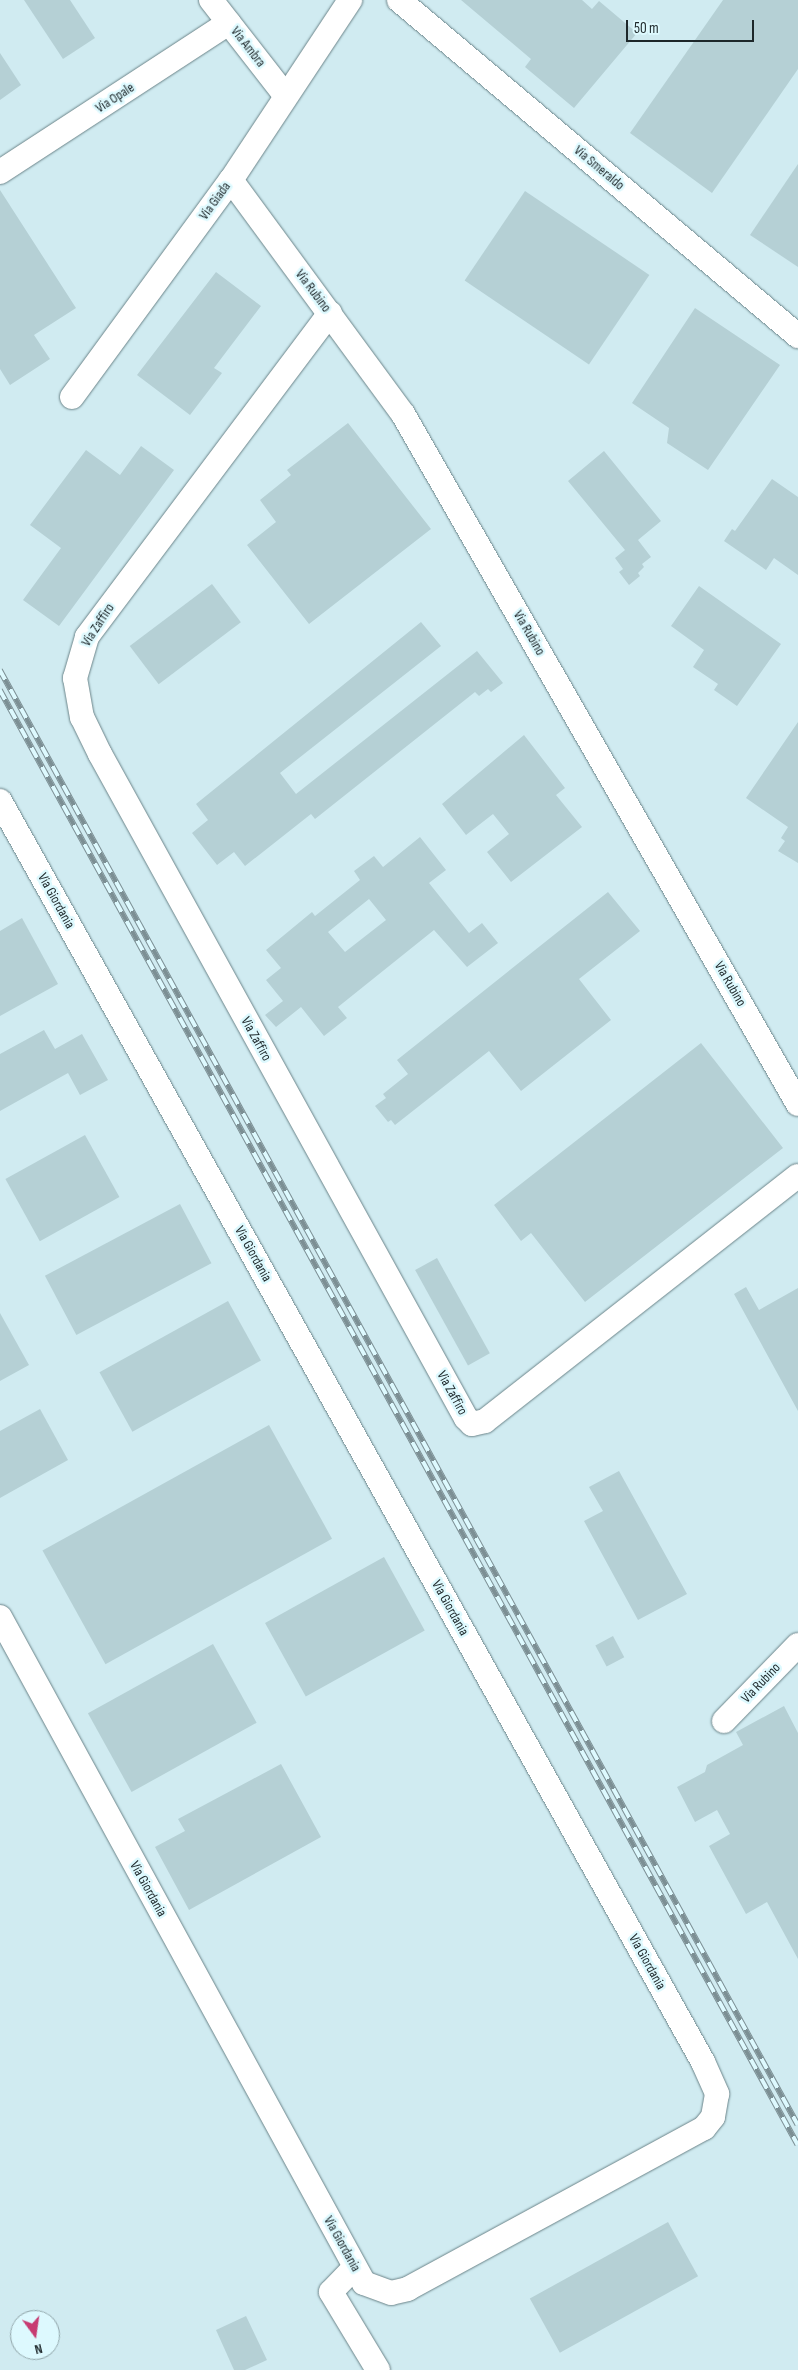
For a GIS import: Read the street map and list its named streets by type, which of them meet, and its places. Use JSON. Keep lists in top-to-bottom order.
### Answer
{
  "streets": {
    "street": [
      "Via Ambra",
      "Via Opale",
      "Via Smeraldo",
      "Via Giada",
      "Via Rubino",
      "Via Zaffiro",
      "Via Giordania"
    ]
  },
  "crossings": [
    ["Via Ambra", "Via Opale"],
    ["Via Ambra", "Via Giada"],
    ["Via Giada", "Via Rubino"],
    ["Via Rubino", "Via Zaffiro"]
  ],
  "scale_bar": "50 m",
  "north": "bottom"
}
